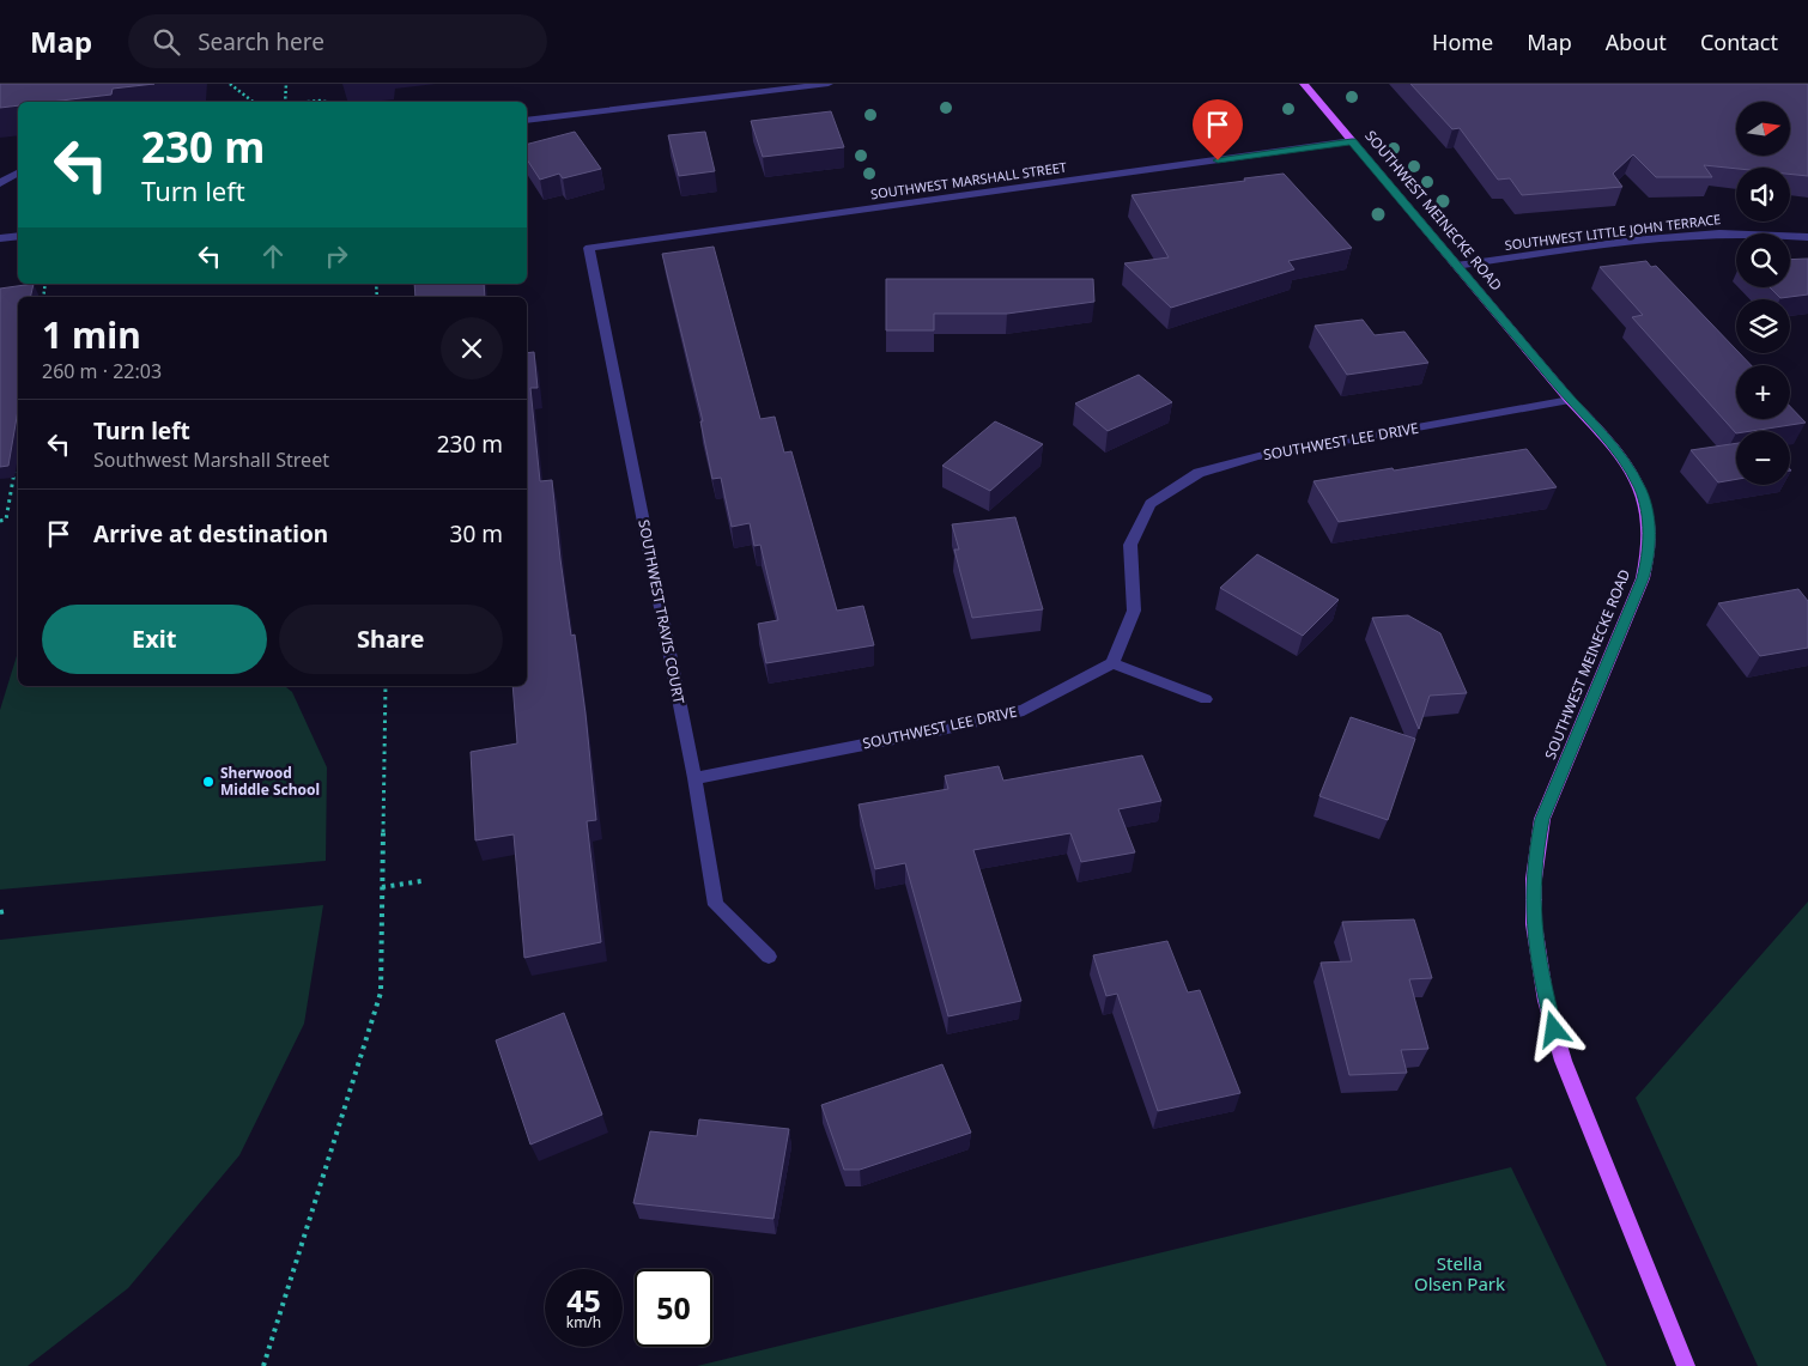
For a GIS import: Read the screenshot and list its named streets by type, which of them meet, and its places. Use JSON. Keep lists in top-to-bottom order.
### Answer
{
  "streets": {
    "main road": ["SOUTHWEST MEINECKE ROAD"],
    "street": [
      "SOUTHWEST MARSHALL STREET",
      "SOUTHWEST LITTLE JOHN TERRACE",
      "SOUTHWEST LEE DRIVE",
      "SOUTHWEST TRAVIS COURT"
    ]
  },
  "crossings": [
    ["SOUTHWEST MARSHALL STREET", "SOUTHWEST MEINECKE ROAD"],
    ["SOUTHWEST MARSHALL STREET", "SOUTHWEST TRAVIS COURT"],
    ["SOUTHWEST MEINECKE ROAD", "SOUTHWEST LITTLE JOHN TERRACE"],
    ["SOUTHWEST MEINECKE ROAD", "SOUTHWEST LEE DRIVE"],
    ["SOUTHWEST LEE DRIVE", "SOUTHWEST TRAVIS COURT"]
  ],
  "parks": ["Stella Olsen Park"],
  "places": ["Sherwood Middle School"],
  "north": "right",
  "page": {
    "header": "Map",
    "search": "Search here",
    "nav": [
      "Home",
      "Map",
      "About",
      "Contact"
    ],
    "map_buttons": ["+", "−"],
    "turn": ["230 m", "Turn left"],
    "heading": ["1 min", "260 m · 22:03"],
    "list": [
      {
        "name": "Turn left",
        "note": "Southwest Marshall Street",
        "value": "230 m"
      },
      {
        "name": "Arrive at destination",
        "value": "30 m"
      }
    ],
    "buttons": ["Exit", "Share"],
    "speed": "45 km/h",
    "limit": "50"
  }
}
